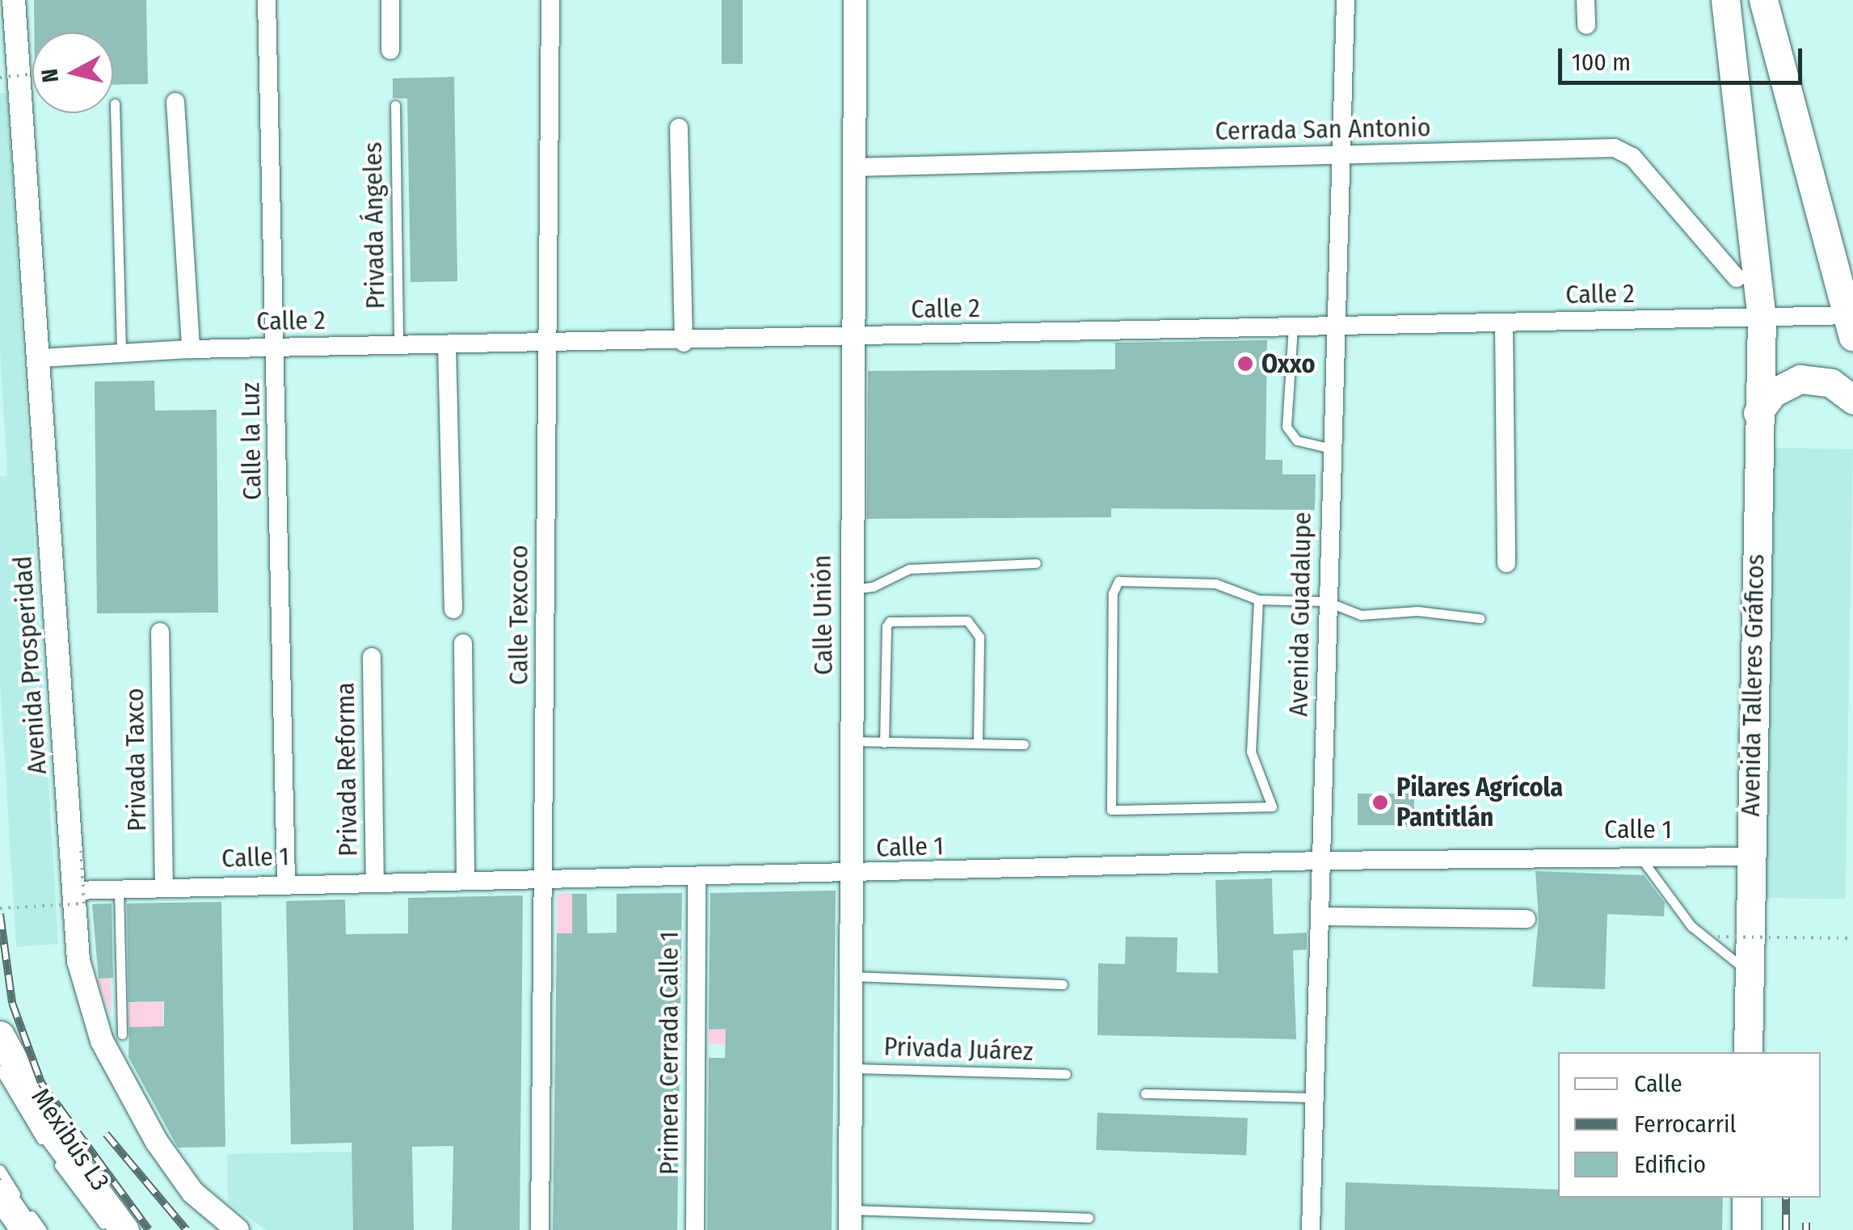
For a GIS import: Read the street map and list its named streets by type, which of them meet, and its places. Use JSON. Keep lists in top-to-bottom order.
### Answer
{
  "streets": {
    "main road": ["Avenida Talleres Gráficos"],
    "street": [
      "Cerrada San Antonio",
      "Calle 2",
      "Calle la Luz",
      "Avenida Guadalupe",
      "Calle Texcoco",
      "Calle Unión",
      "Avenida Prosperidad",
      "Privada Taxco",
      "Privada Reforma",
      "Calle 1",
      "Primera Cerrada Calle 1"
    ],
    "lane": ["Privada Ángeles", "Privada Juárez", "Mexibús L3"]
  },
  "crossings": [
    ["Cerrada San Antonio", "Avenida Guadalupe"],
    ["Cerrada San Antonio", "Calle Unión"],
    ["Privada Ángeles", "Calle 2"],
    ["Calle 2", "Calle la Luz"],
    ["Calle 2", "Avenida Guadalupe"],
    ["Calle 2", "Calle Texcoco"],
    ["Calle 2", "Calle Unión"],
    ["Calle 2", "Avenida Prosperidad"],
    ["Calle 2", "Avenida Talleres Gráficos"],
    ["Calle la Luz", "Calle 1"],
    ["Avenida Guadalupe", "Calle 1"],
    ["Calle Texcoco", "Calle 1"],
    ["Calle Unión", "Calle 1"],
    ["Calle Unión", "Privada Juárez"],
    ["Avenida Prosperidad", "Calle 1"],
    ["Avenida Talleres Gráficos", "Calle 1"],
    ["Privada Taxco", "Calle 1"],
    ["Privada Reforma", "Calle 1"],
    ["Calle 1", "Primera Cerrada Calle 1"]
  ],
  "places": ["Oxxo", "Pilares Agrícola Pantitlán"],
  "legend": ["Calle", "Ferrocarril", "Edificio"],
  "scale_bar": "100 m",
  "north": "left"
}
